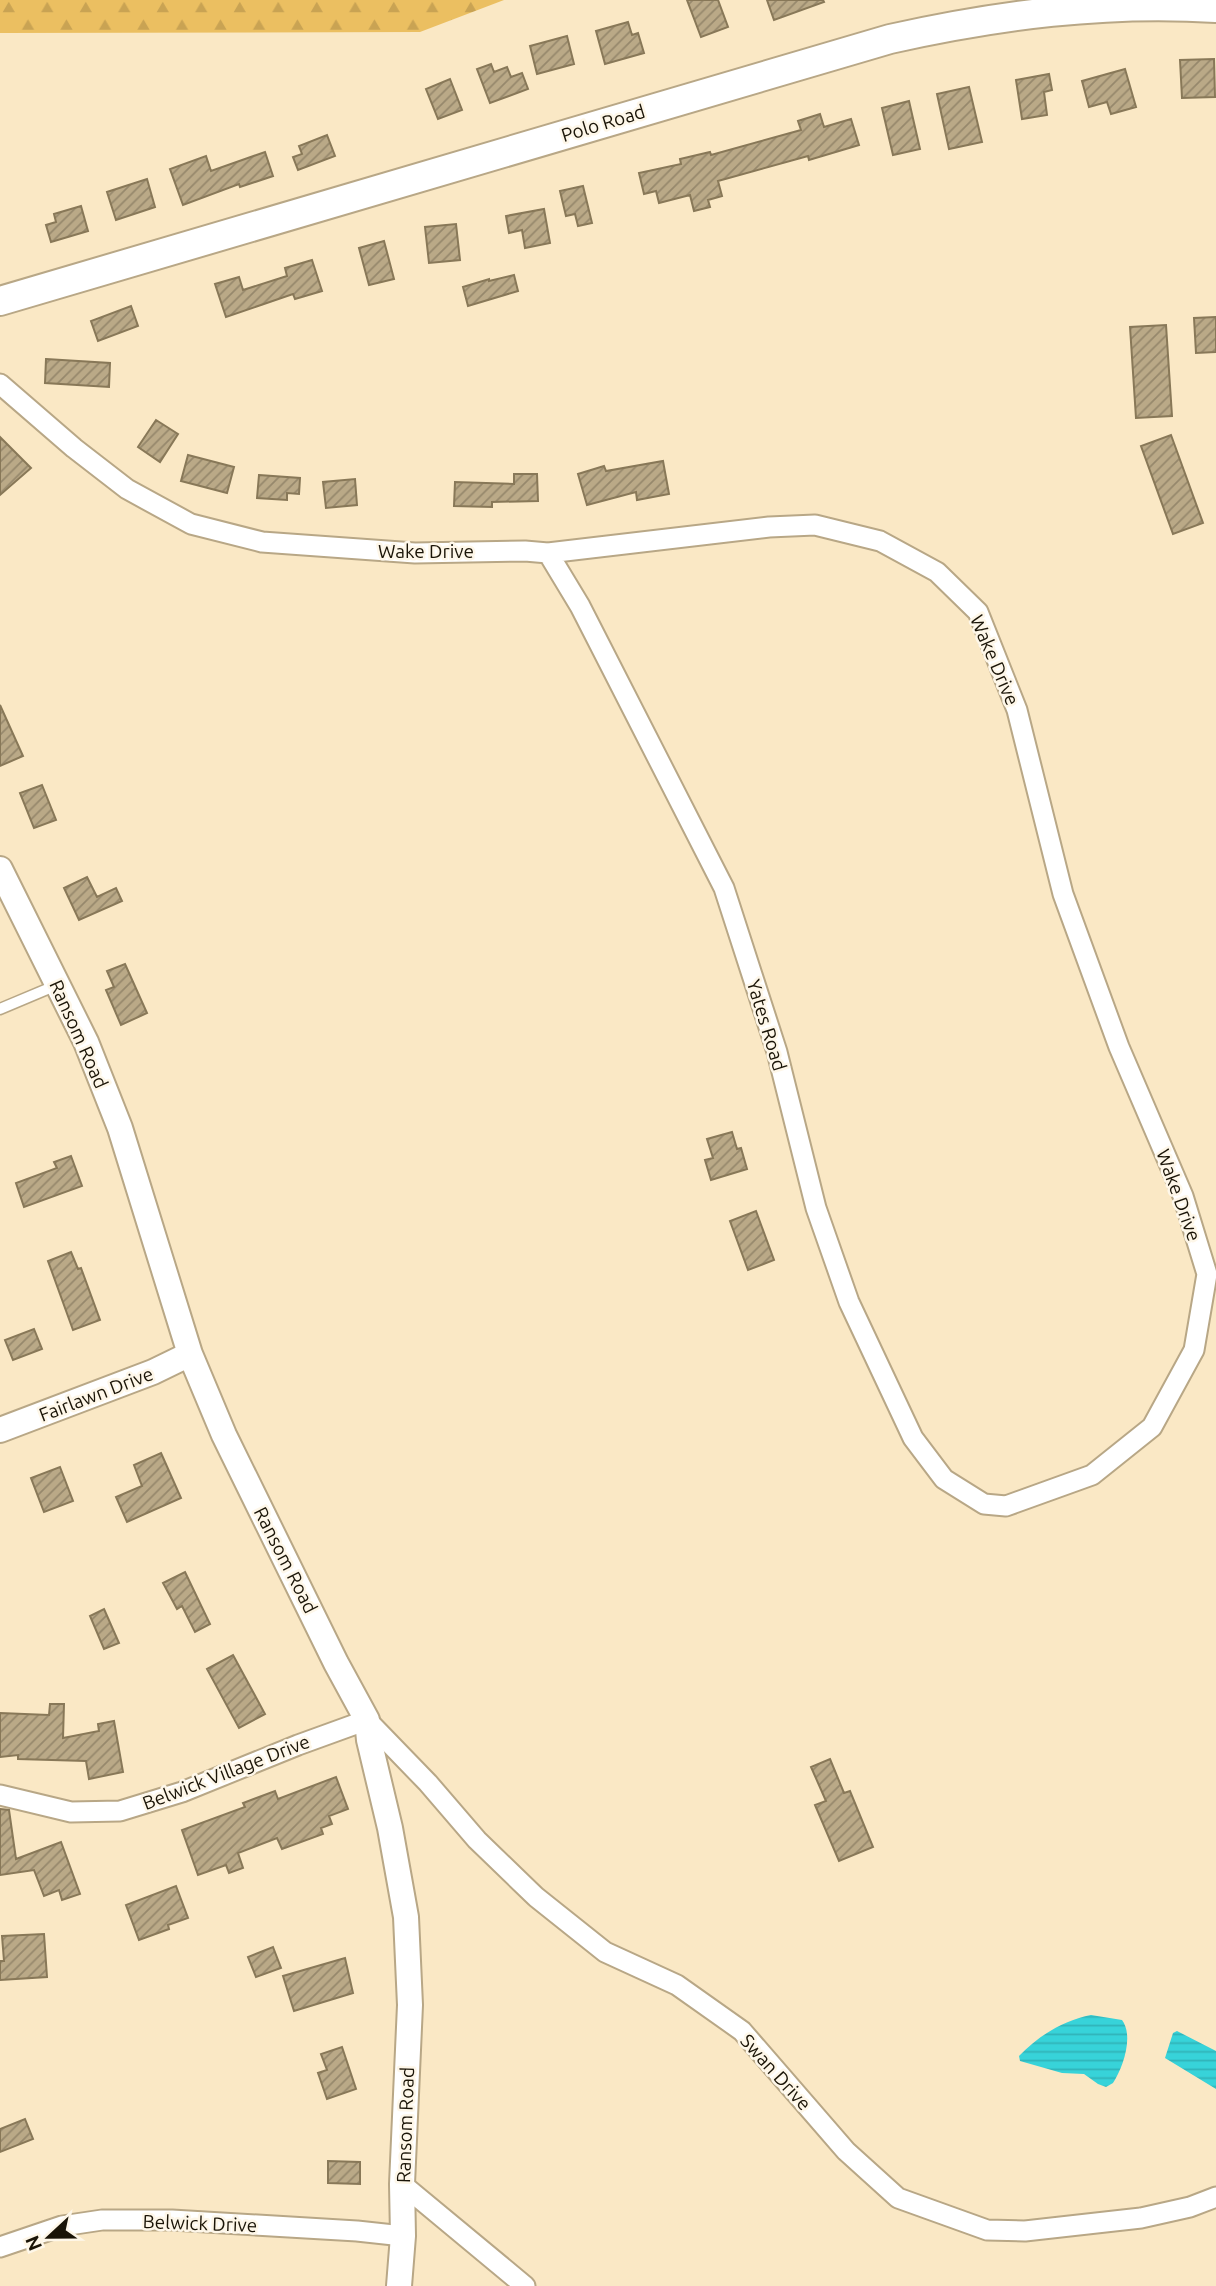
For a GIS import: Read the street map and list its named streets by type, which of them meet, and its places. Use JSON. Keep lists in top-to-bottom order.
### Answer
{
  "streets": {
    "main road": ["Polo Road"],
    "street": [
      "Wake Drive",
      "Yates Road",
      "Ransom Road",
      "Fairlawn Drive",
      "Belwick Village Drive",
      "Swan Drive",
      "Belwick Drive"
    ]
  },
  "crossings": [
    ["Wake Drive", "Yates Road"],
    ["Ransom Road", "Fairlawn Drive"],
    ["Ransom Road", "Belwick Village Drive"],
    ["Ransom Road", "Swan Drive"],
    ["Ransom Road", "Belwick Drive"],
    ["Belwick Village Drive", "Swan Drive"]
  ],
  "north": "left"
}
